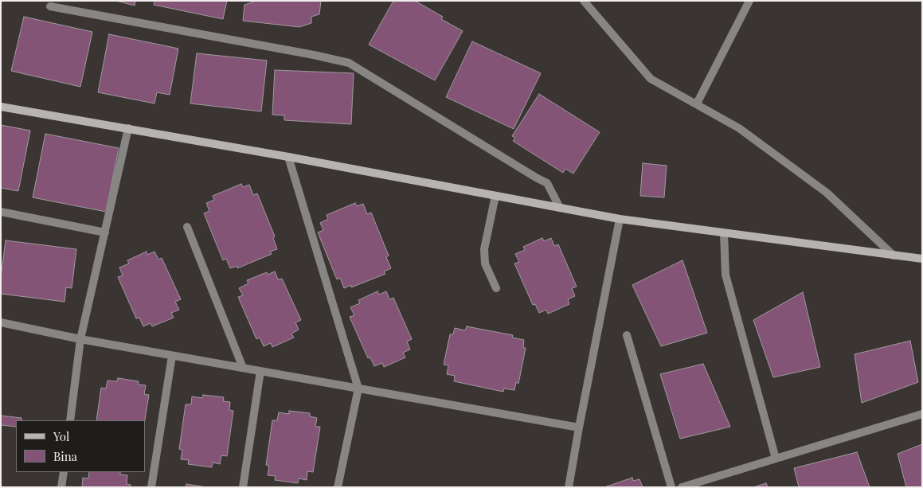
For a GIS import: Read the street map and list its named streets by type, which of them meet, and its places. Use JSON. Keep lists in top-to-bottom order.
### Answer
{
  "legend": ["Yol", "Bina"]
}
